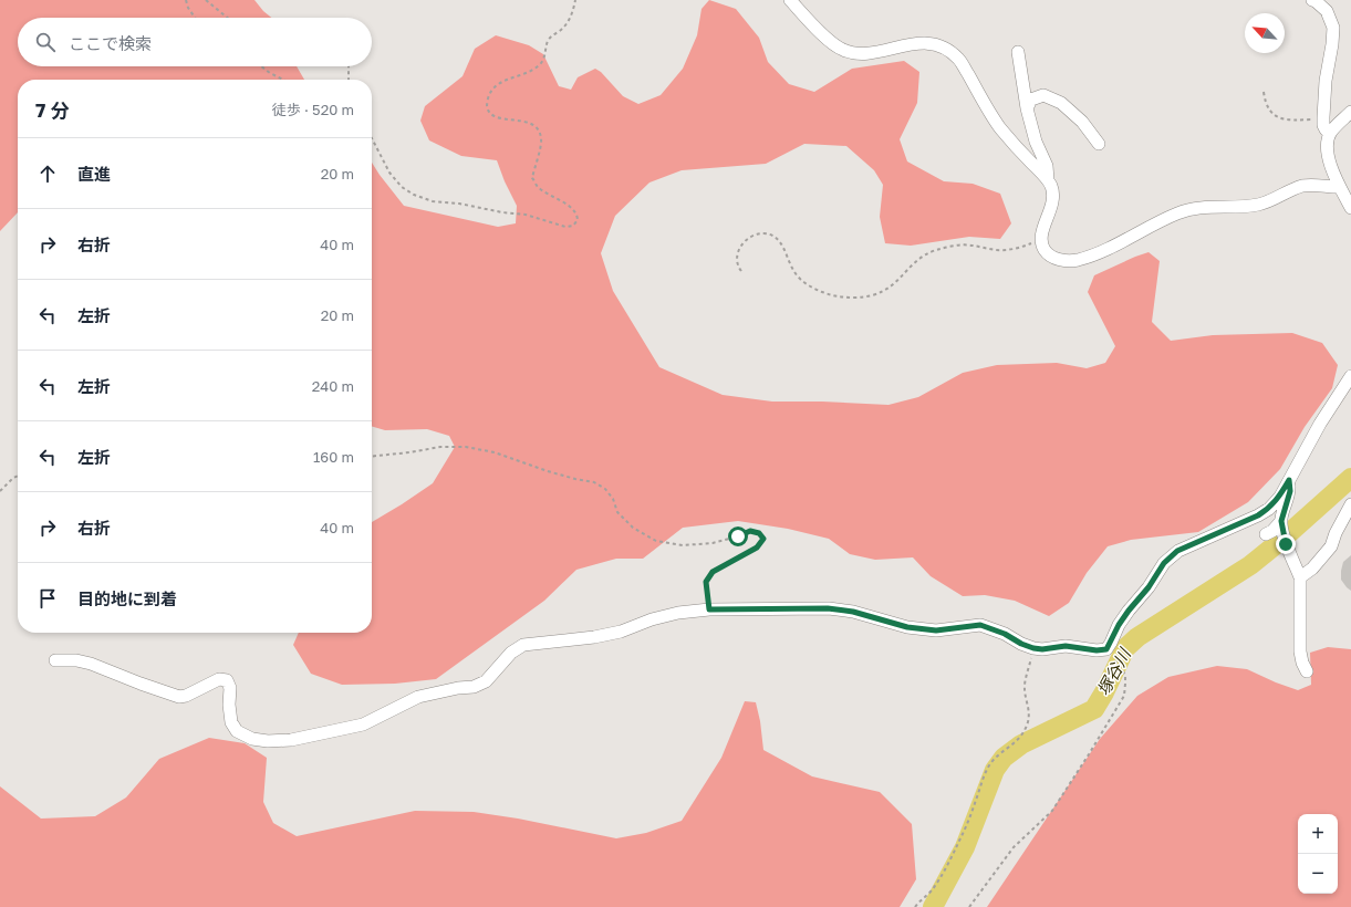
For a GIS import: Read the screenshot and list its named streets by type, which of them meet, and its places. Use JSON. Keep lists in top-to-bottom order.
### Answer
{
  "water": ["塚谷川"],
  "north": "top left",
  "page": {
    "search": "ここで検索",
    "heading": ["7 分", "徒歩 · 520 m"],
    "list": [
      ["直進", "20 m"],
      ["右折", "40 m"],
      ["左折", "20 m"],
      ["左折", "240 m"],
      ["左折", "160 m"],
      ["右折", "40 m"],
      "目的地に到着"
    ],
    "map_buttons": ["+", "−"]
  }
}
